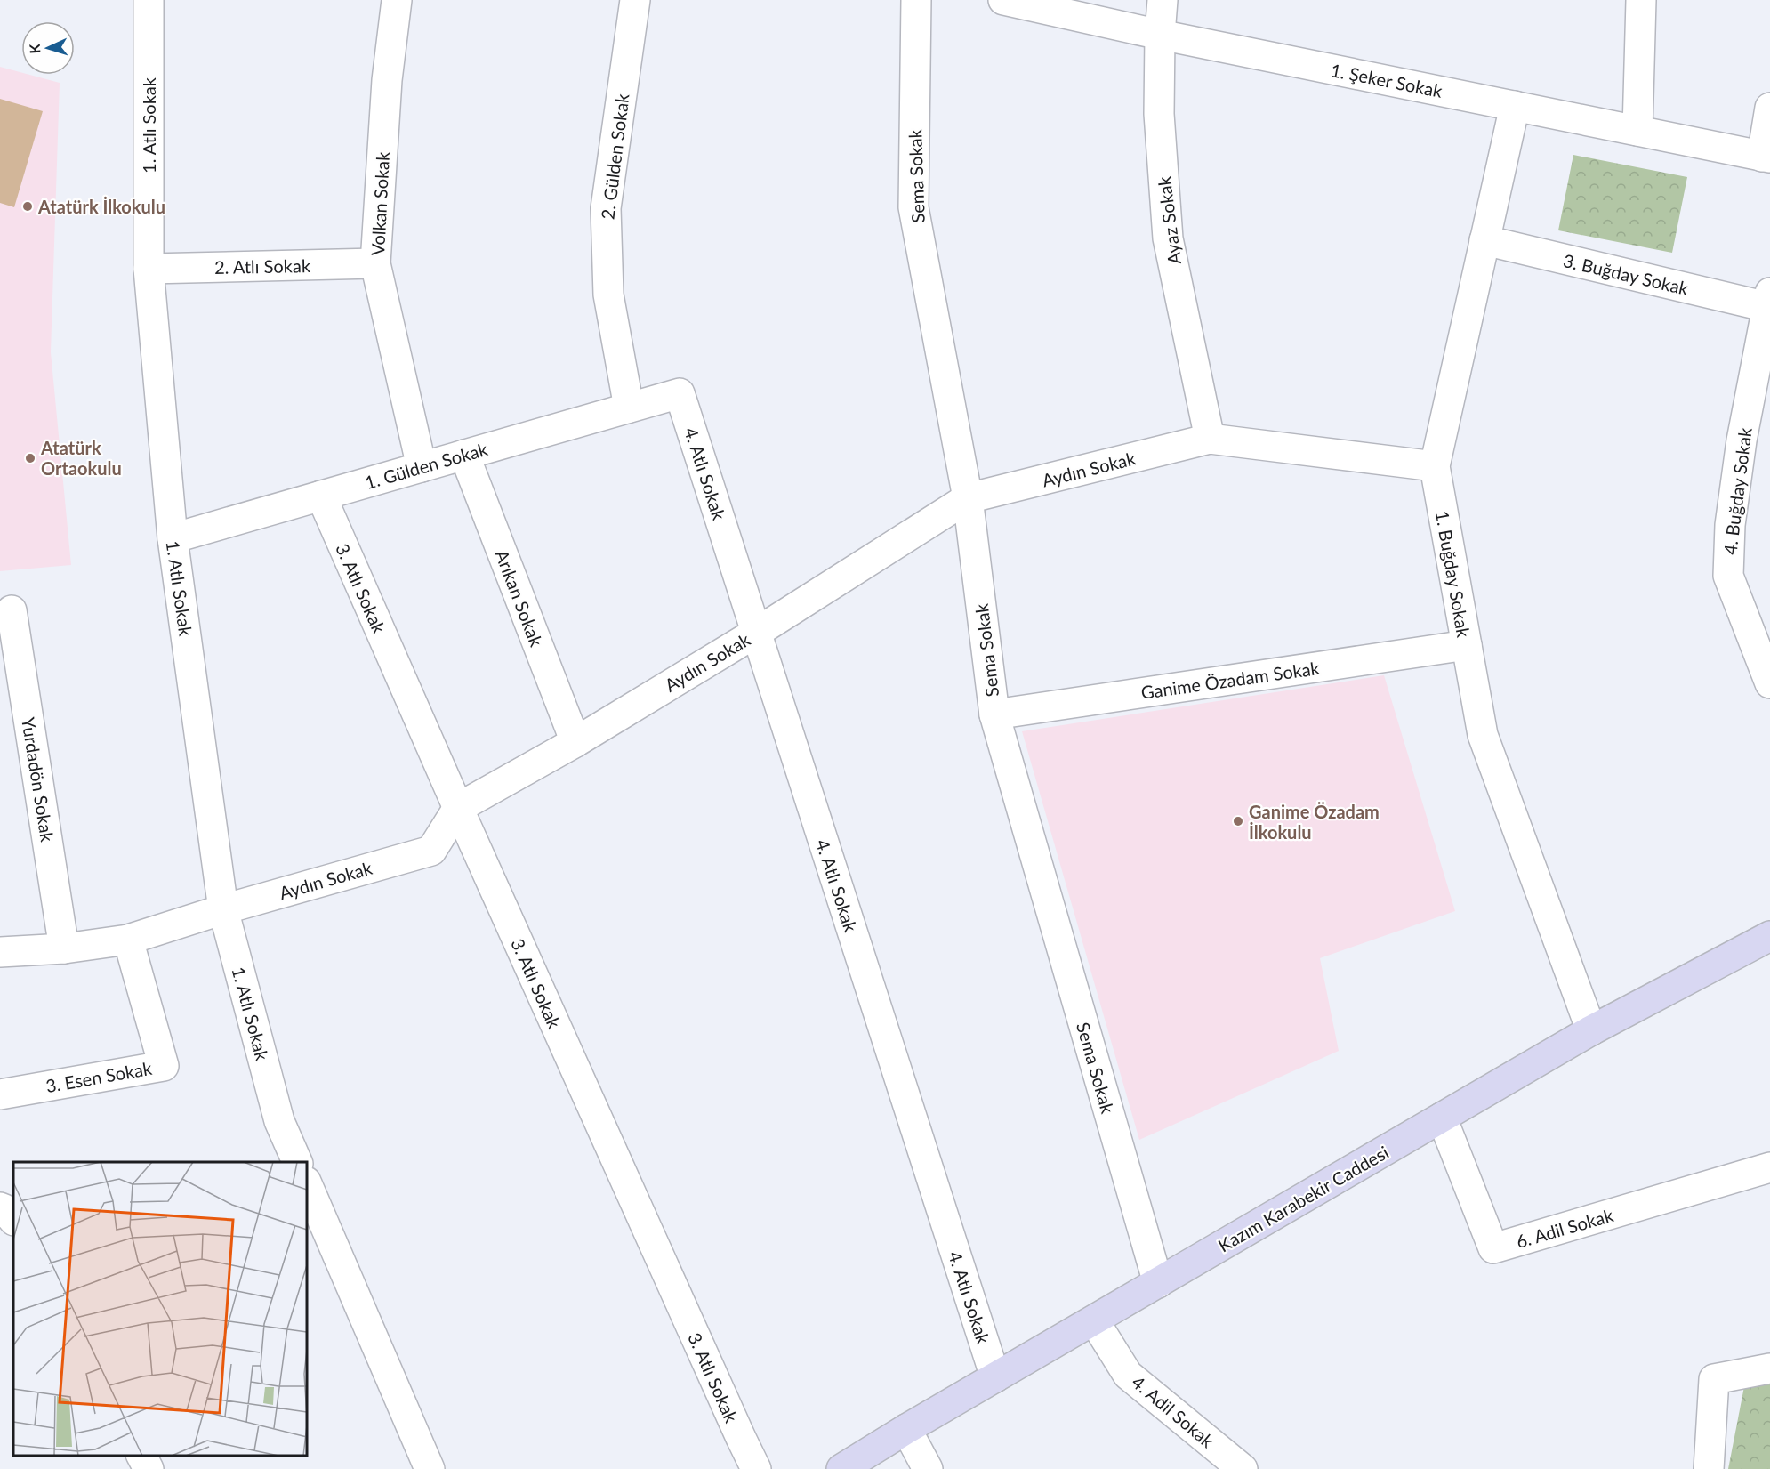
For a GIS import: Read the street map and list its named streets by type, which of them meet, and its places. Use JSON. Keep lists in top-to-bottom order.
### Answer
{
  "streets": {
    "street": [
      "1. Şeker Sokak",
      "1. Atlı Sokak",
      "2. Gülden Sokak",
      "Sema Sokak",
      "Volkan Sokak",
      "Ayaz Sokak",
      "2. Atlı Sokak",
      "3. Buğday Sokak",
      "1. Gülden Sokak",
      "Aydın Sokak",
      "4. Atlı Sokak",
      "4. Buğday Sokak",
      "1. Buğday Sokak",
      "3. Atlı Sokak",
      "Arıkan Sokak",
      "Ganime Özadam Sokak",
      "Yurdadön Sokak",
      "3. Esen Sokak",
      "Kazım Karabekir Caddesi",
      "6. Adil Sokak",
      "4. Adil Sokak"
    ]
  },
  "crossings": [
    ["1. Şeker Sokak", "Ayaz Sokak"],
    ["1. Şeker Sokak", "1. Buğday Sokak"],
    ["1. Atlı Sokak", "2. Atlı Sokak"],
    ["1. Atlı Sokak", "1. Gülden Sokak"],
    ["1. Atlı Sokak", "Aydın Sokak"],
    ["2. Gülden Sokak", "1. Gülden Sokak"],
    ["Sema Sokak", "Aydın Sokak"],
    ["Sema Sokak", "Ganime Özadam Sokak"],
    ["Sema Sokak", "Kazım Karabekir Caddesi"],
    ["Volkan Sokak", "2. Atlı Sokak"],
    ["Volkan Sokak", "1. Gülden Sokak"],
    ["Ayaz Sokak", "Aydın Sokak"],
    ["3. Buğday Sokak", "4. Buğday Sokak"],
    ["3. Buğday Sokak", "1. Buğday Sokak"],
    ["1. Gülden Sokak", "4. Atlı Sokak"],
    ["1. Gülden Sokak", "3. Atlı Sokak"],
    ["1. Gülden Sokak", "Arıkan Sokak"],
    ["Aydın Sokak", "4. Atlı Sokak"],
    ["Aydın Sokak", "1. Buğday Sokak"],
    ["Aydın Sokak", "3. Atlı Sokak"],
    ["Aydın Sokak", "Arıkan Sokak"],
    ["Aydın Sokak", "Yurdadön Sokak"],
    ["Aydın Sokak", "3. Esen Sokak"],
    ["4. Atlı Sokak", "Kazım Karabekir Caddesi"],
    ["1. Buğday Sokak", "Ganime Özadam Sokak"],
    ["1. Buğday Sokak", "Kazım Karabekir Caddesi"],
    ["Kazım Karabekir Caddesi", "6. Adil Sokak"],
    ["Kazım Karabekir Caddesi", "4. Adil Sokak"]
  ],
  "places": ["Atatürk İlkokulu", "Atatürk Ortaokulu", "Ganime Özadam İlkokulu"],
  "north": "left"
}
